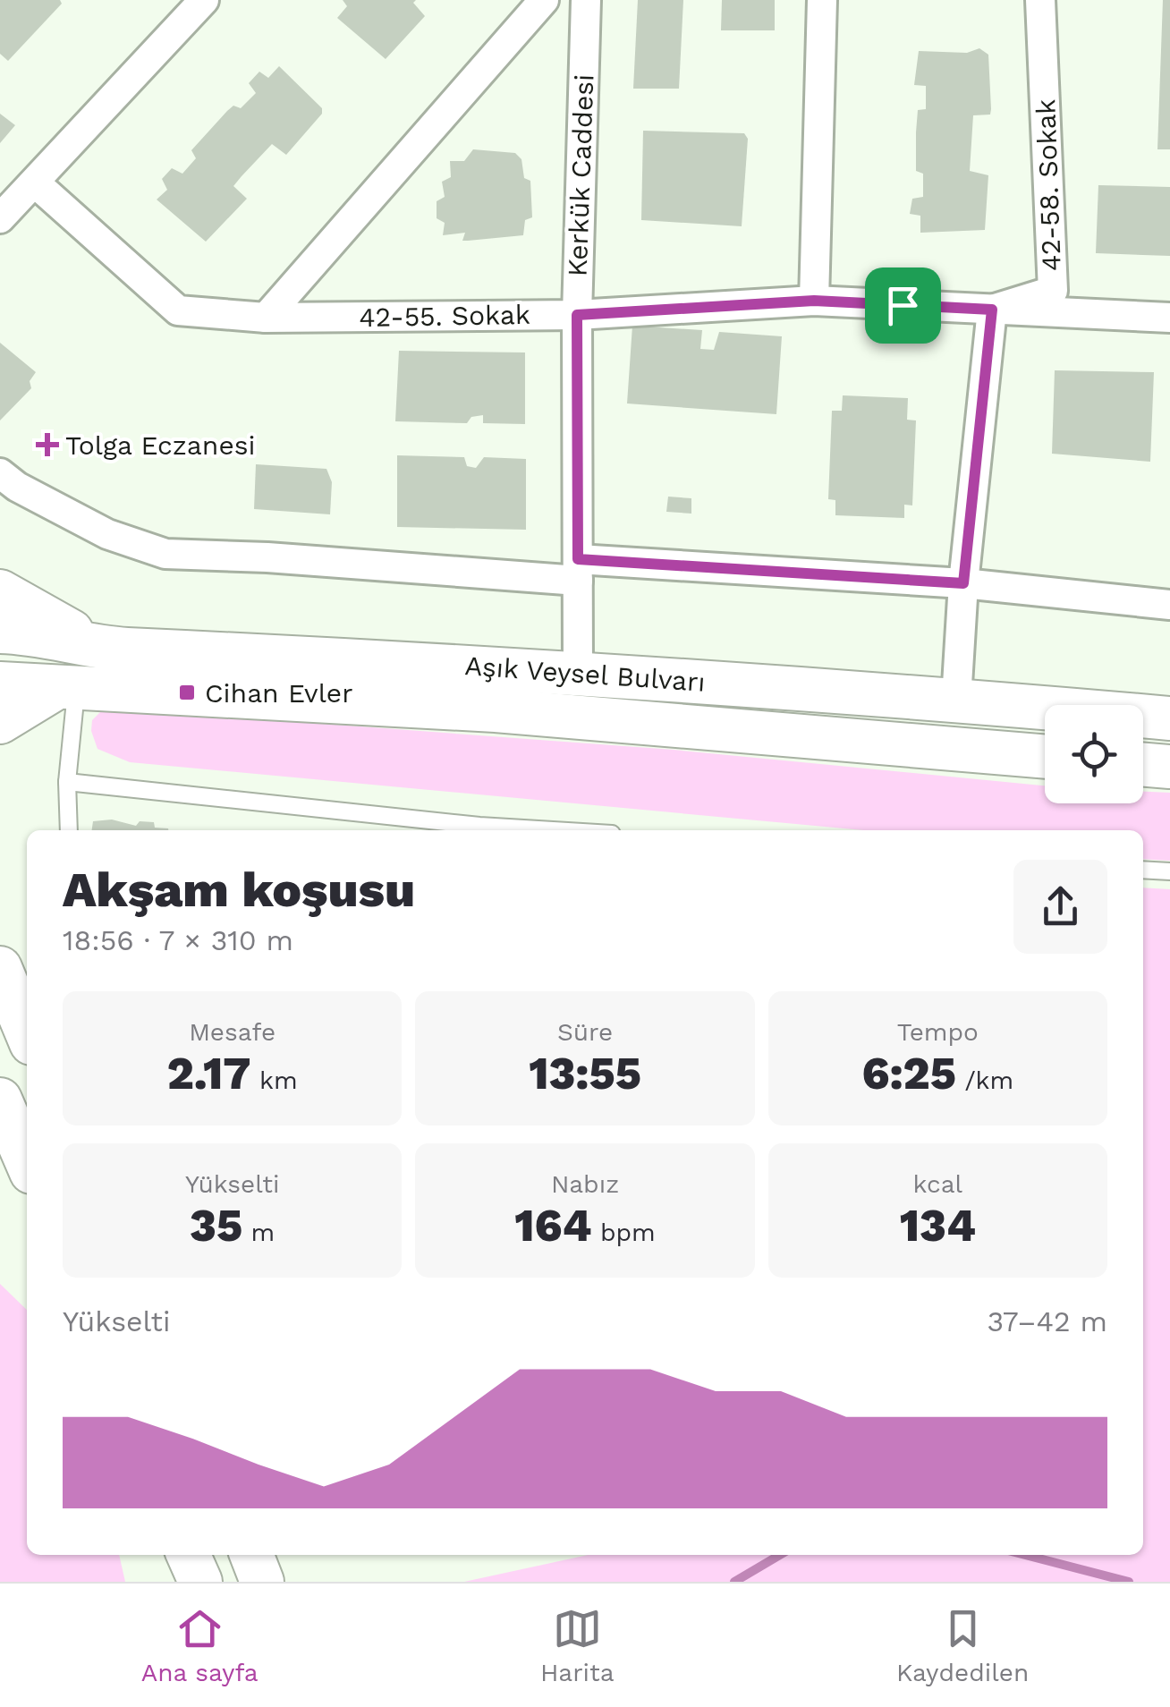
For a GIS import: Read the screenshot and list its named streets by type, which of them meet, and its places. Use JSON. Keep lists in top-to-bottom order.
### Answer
{
  "streets": {
    "street": [
      "Kerkük Caddesi",
      "42-58. Sokak",
      "42-55. Sokak",
      "Aşık Veysel Bulvarı"
    ]
  },
  "crossings": [
    ["Kerkük Caddesi", "42-55. Sokak"],
    ["Kerkük Caddesi", "Aşık Veysel Bulvarı"],
    ["42-58. Sokak", "42-55. Sokak"]
  ],
  "places": {
    "health": ["Tolga Eczanesi"],
    "transit": ["Cihan Evler"]
  },
  "page": {
    "heading": ["Akşam koşusu", "18:56 · 7 × 310 m"],
    "stats": [
      ["Mesafe", "2.17 km"],
      ["Süre", "13:55"],
      ["Tempo", "6:25 /km"],
      ["Yükselti", "35 m"],
      ["Nabız", "164 bpm"],
      ["kcal", "134"]
    ],
    "chart": ["Yükselti", "37–42 m"],
    "tabs": ["Ana sayfa", "Harita", "Kaydedilen"]
  }
}
